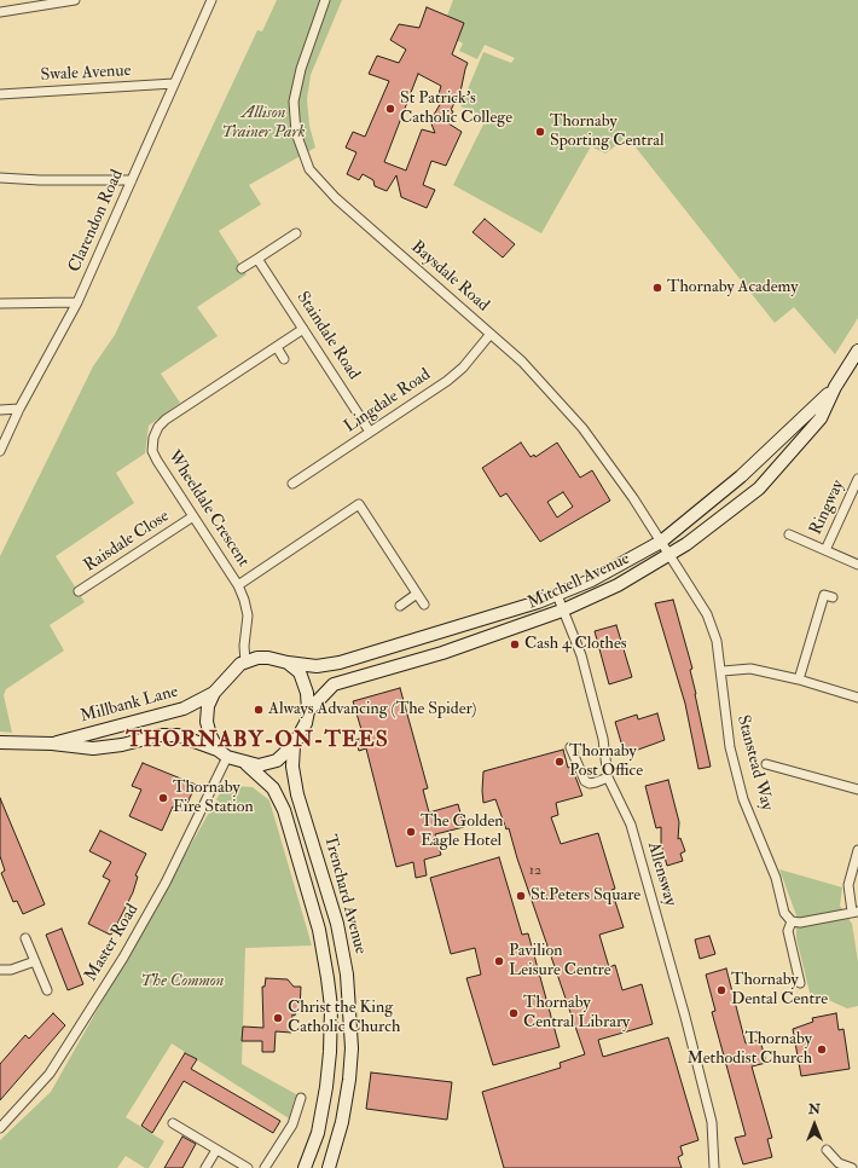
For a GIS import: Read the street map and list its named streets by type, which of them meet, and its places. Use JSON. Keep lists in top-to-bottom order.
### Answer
{
  "streets": {
    "street": [
      "Swale Avenue",
      "Clarendon Road",
      "Baysdale Road",
      "Staindale Road",
      "Lingdale Road",
      "Ringway",
      "Wheeldale Crescent",
      "Raisdale Close",
      "Mitchell Avenue",
      "Millbank Lane",
      "Stanstead Way",
      "Allensway",
      "Trenchard Avenue",
      "Master Road"
    ]
  },
  "crossings": [
    ["Swale Avenue", "Clarendon Road"],
    ["Baysdale Road", "Lingdale Road"],
    ["Baysdale Road", "Mitchell Avenue"],
    ["Baysdale Road", "Stanstead Way"],
    ["Staindale Road", "Lingdale Road"],
    ["Staindale Road", "Wheeldale Crescent"],
    ["Wheeldale Crescent", "Raisdale Close"],
    ["Wheeldale Crescent", "Mitchell Avenue"],
    ["Wheeldale Crescent", "Millbank Lane"],
    ["Wheeldale Crescent", "Trenchard Avenue"],
    ["Wheeldale Crescent", "Master Road"],
    ["Mitchell Avenue", "Millbank Lane"],
    ["Mitchell Avenue", "Stanstead Way"],
    ["Mitchell Avenue", "Allensway"],
    ["Mitchell Avenue", "Trenchard Avenue"],
    ["Mitchell Avenue", "Master Road"],
    ["Millbank Lane", "Trenchard Avenue"],
    ["Millbank Lane", "Master Road"],
    ["Trenchard Avenue", "Master Road"]
  ],
  "districts": ["THORNABY-ON-TEES"],
  "parks": ["Allison Trainer Park", "The Common"],
  "places": [
    "St Patrick's Catholic College",
    "Thornaby Sporting Central",
    "Thornaby Academy",
    "Cash 4 Clothes",
    "Always Advancing (The Spider)",
    "Thornaby Post Office",
    "Thornaby Fire Station",
    "The Golden Eagle Hotel",
    "St.Peters Square",
    "Pavilion Leisure Centre",
    "Thornaby Dental Centre",
    "Thornaby Central Library",
    "Christ the King Catholic Church",
    "Thornaby Methodist Church"
  ],
  "house_numbers": ["12"],
  "north": "top"
}
